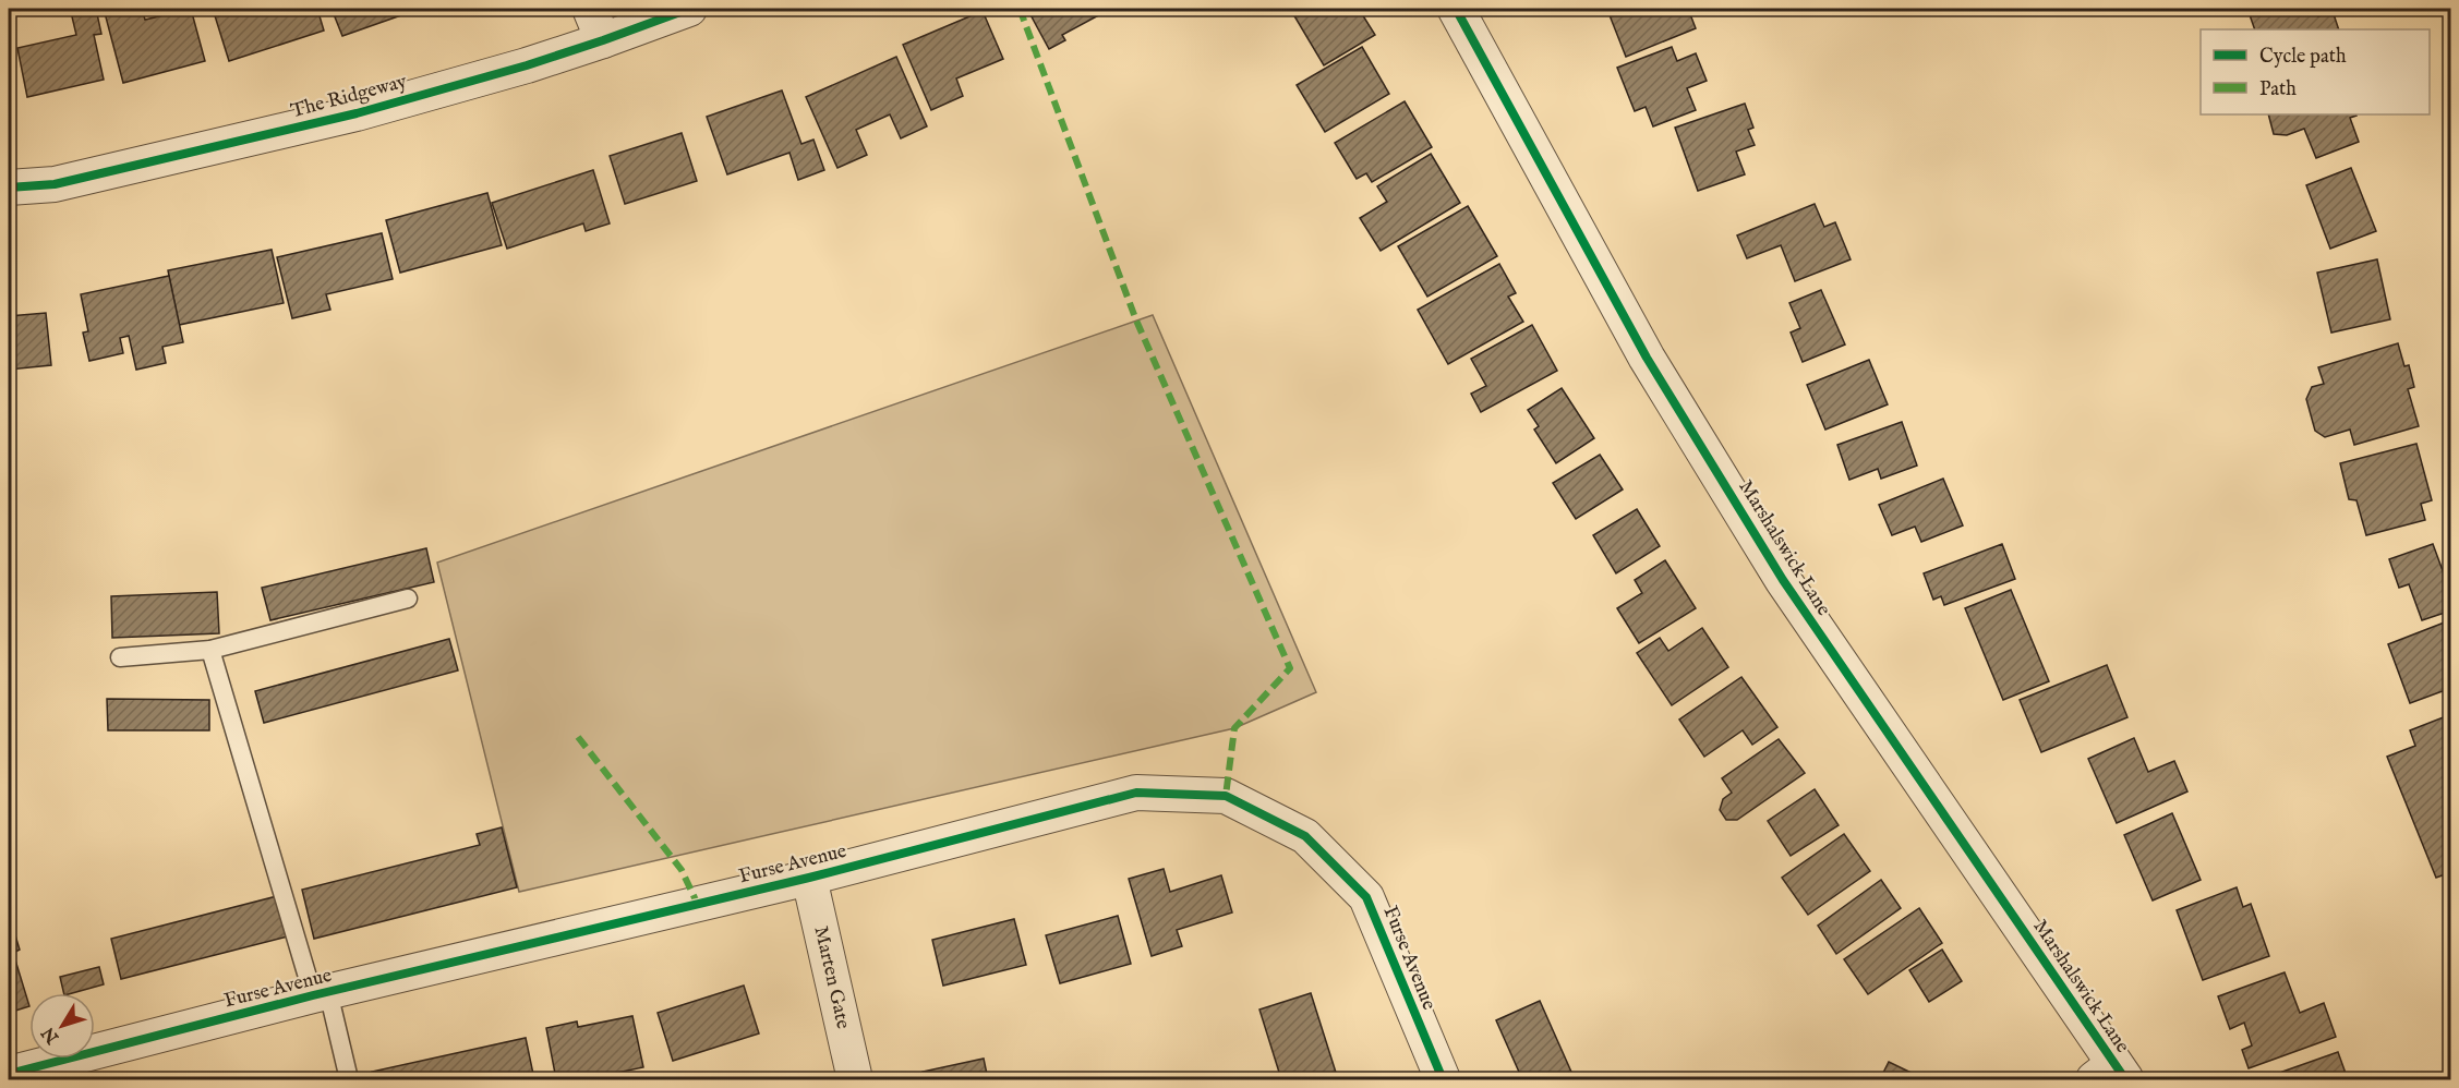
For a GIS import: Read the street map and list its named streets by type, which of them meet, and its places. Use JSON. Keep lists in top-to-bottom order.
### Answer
{
  "streets": {
    "street": [
      "The Ridgeway",
      "Marshalswick Lane",
      "Furse Avenue",
      "Marten Gate"
    ]
  },
  "crossings": [
    ["Furse Avenue", "Marten Gate"]
  ],
  "legend": ["Cycle path", "Path"],
  "north": "bottom left"
}
